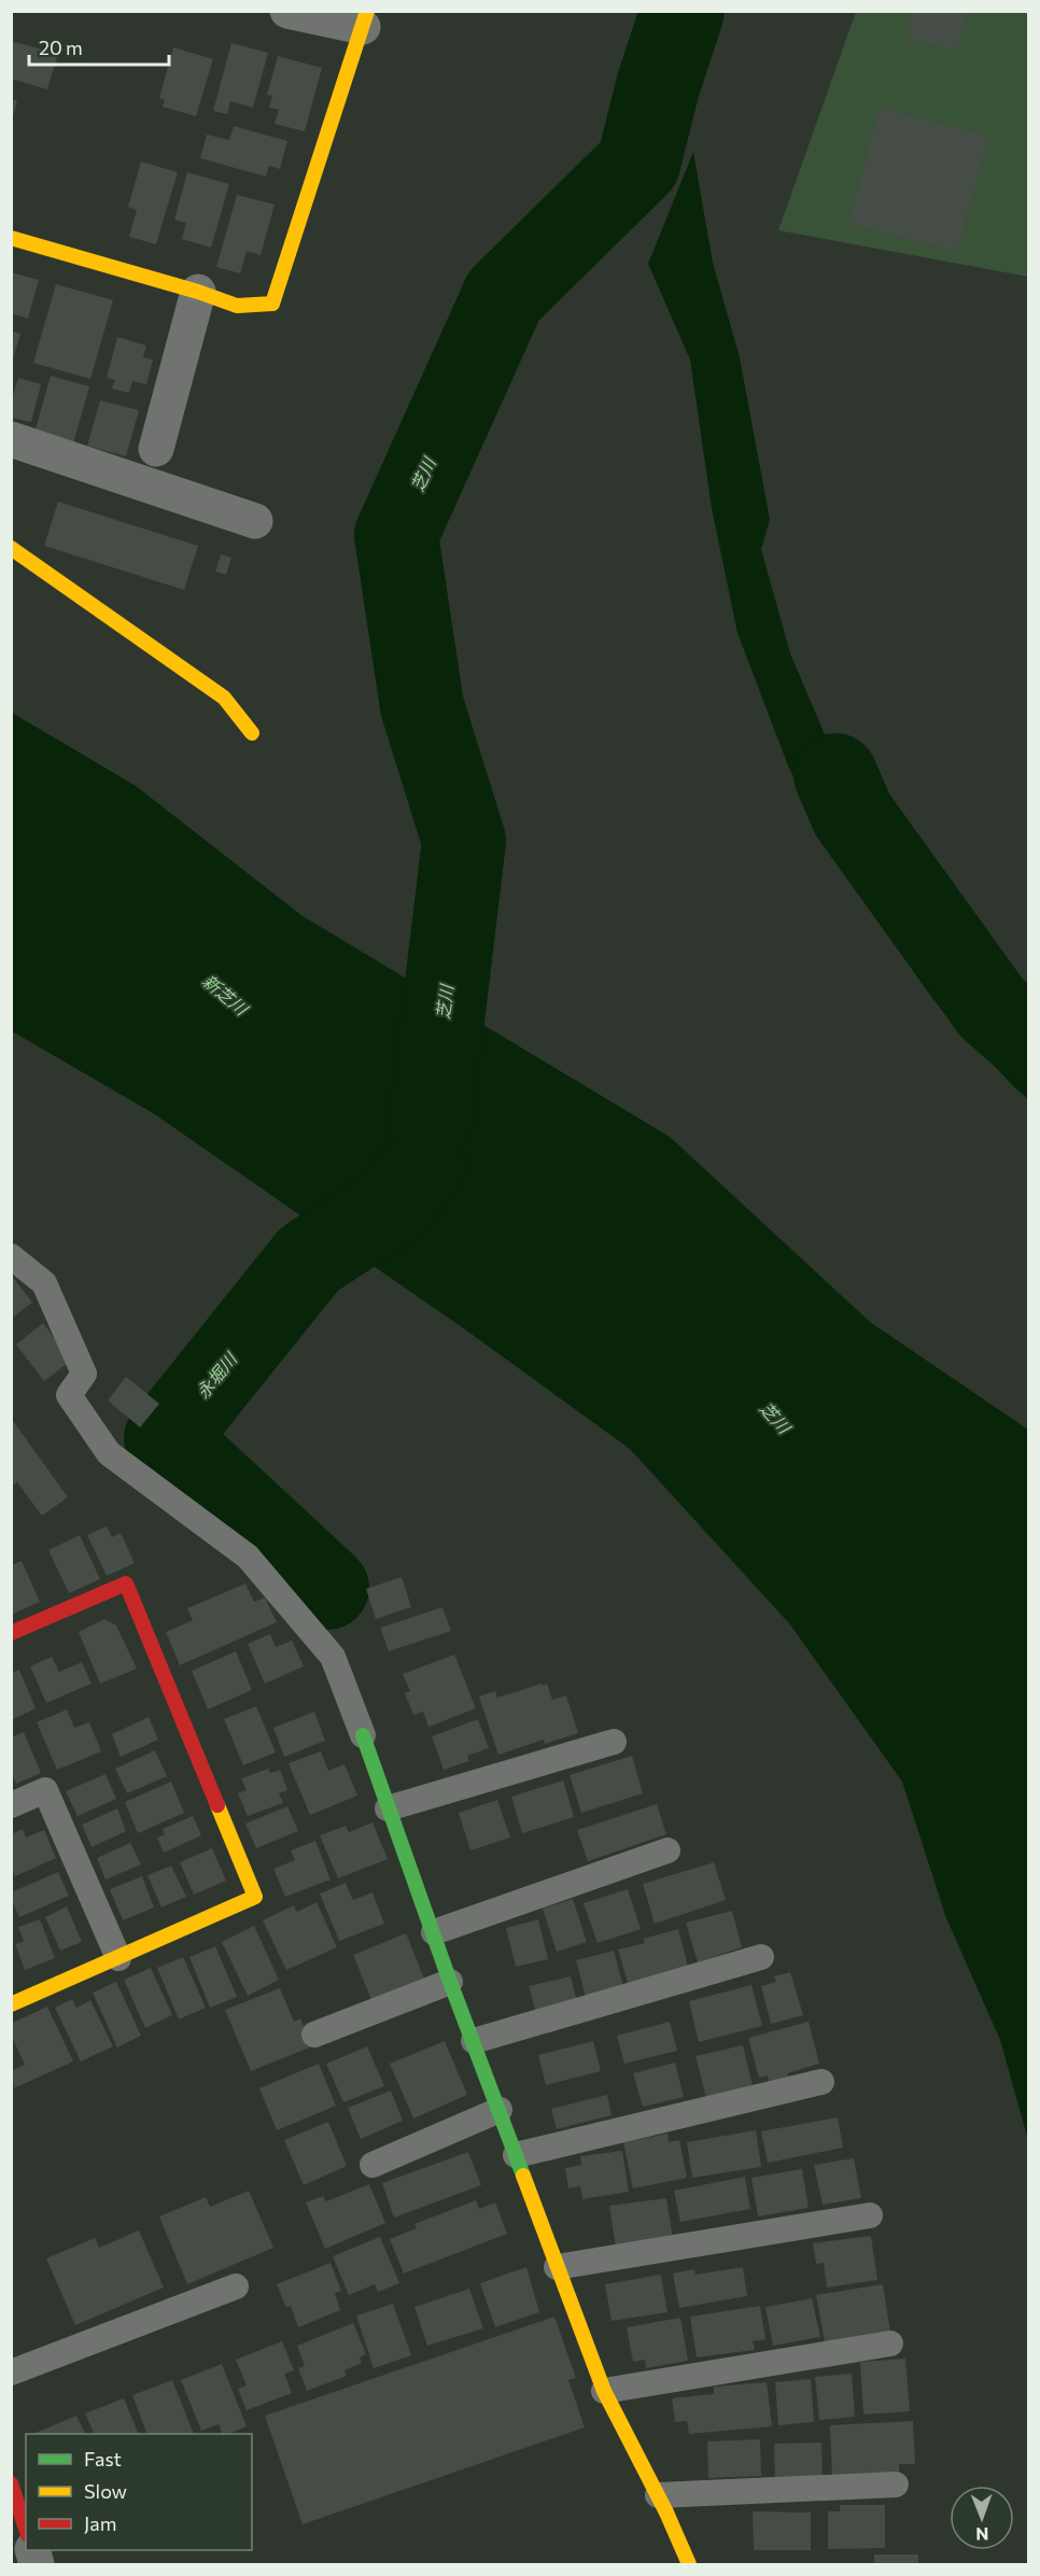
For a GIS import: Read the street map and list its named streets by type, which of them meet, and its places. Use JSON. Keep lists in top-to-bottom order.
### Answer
{
  "water": ["芝川", "新芝川", "永堀川"],
  "legend": ["Fast", "Slow", "Jam"],
  "scale_bar": "20 m",
  "north": "bottom"
}
